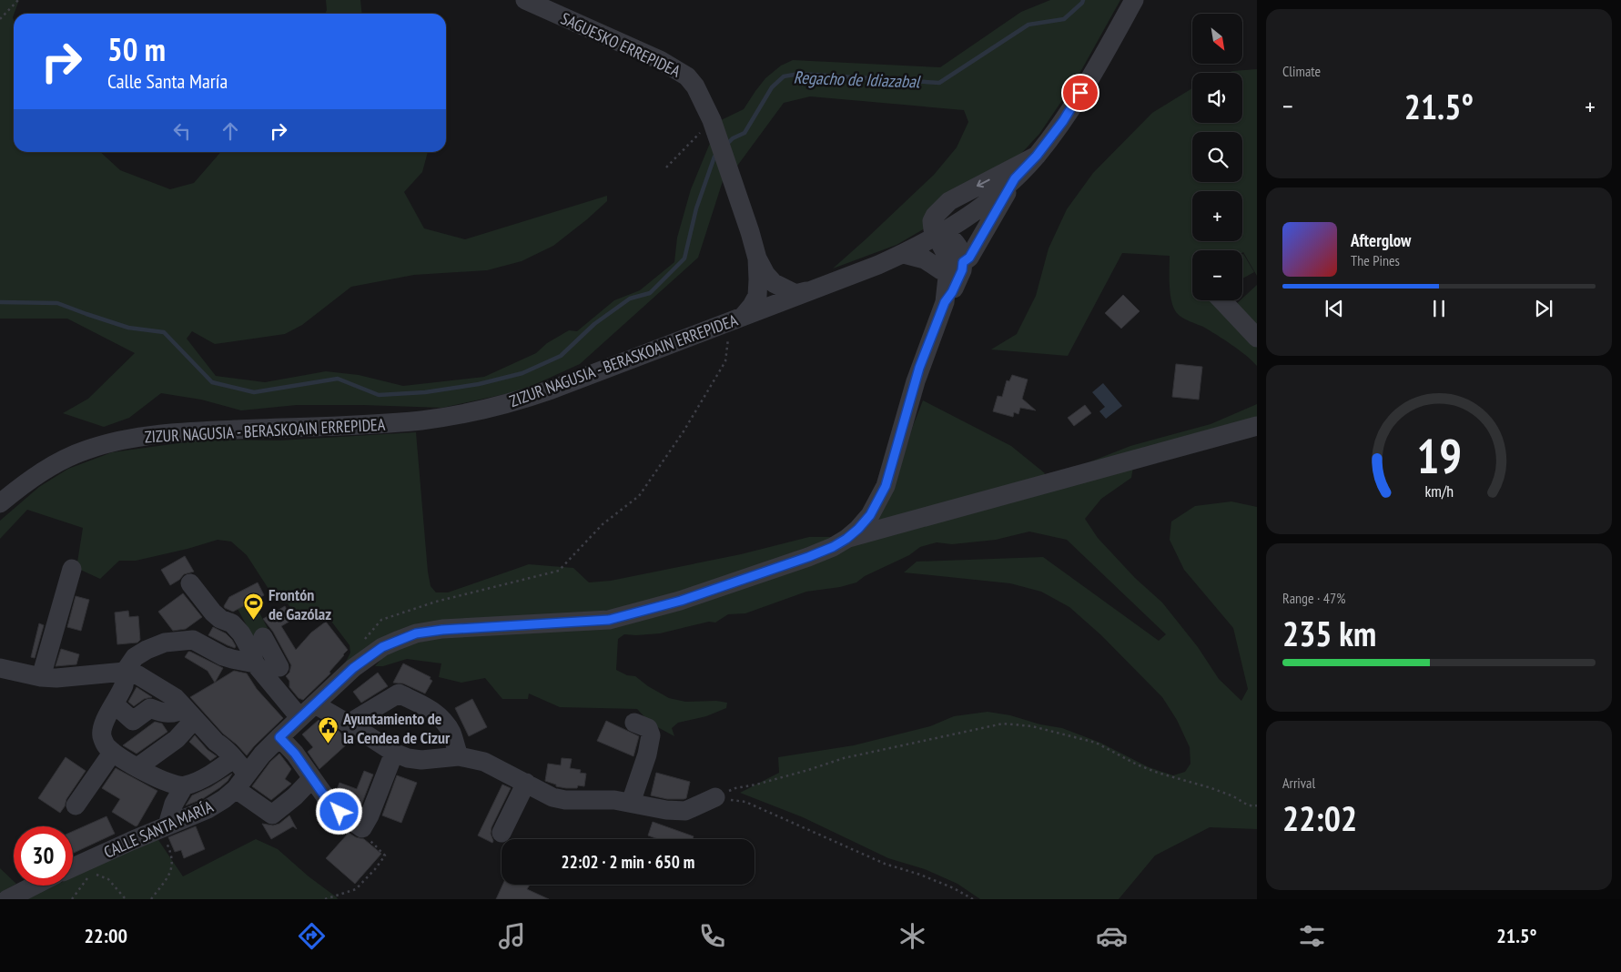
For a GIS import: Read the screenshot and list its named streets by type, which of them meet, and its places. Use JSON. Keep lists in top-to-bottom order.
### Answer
{
  "streets": {
    "street": ["SAGUESKO ERREPIDEA", "ZIZUR NAGUSIA - BERASKOAIN ERREPIDEA", "CALLE SANTA MARÍA"]
  },
  "water": ["Regacho de Idiazabal"],
  "places": {
    "sports": ["Frontón de Gazólaz"],
    "public building": ["Ayuntamiento de la Cendea de Cizur"]
  },
  "north": "bottom right",
  "page": {
    "tile": [
      "Climate",
      ["Range · 47%", "235 km"],
      ["Arrival", "22:02"]
    ],
    "map_buttons": ["+", "−"],
    "turn": ["50 m", "Calle Santa María"],
    "heat": ["−", "21.5°", "+"],
    "song": ["Afterglow", "The Pines"],
    "limit": "30",
    "trip": "22:02 · 2 min · 650 m",
    "tabs": ["22:00", "21.5°"],
    "gauge": ["19", "km/h"]
  }
}
